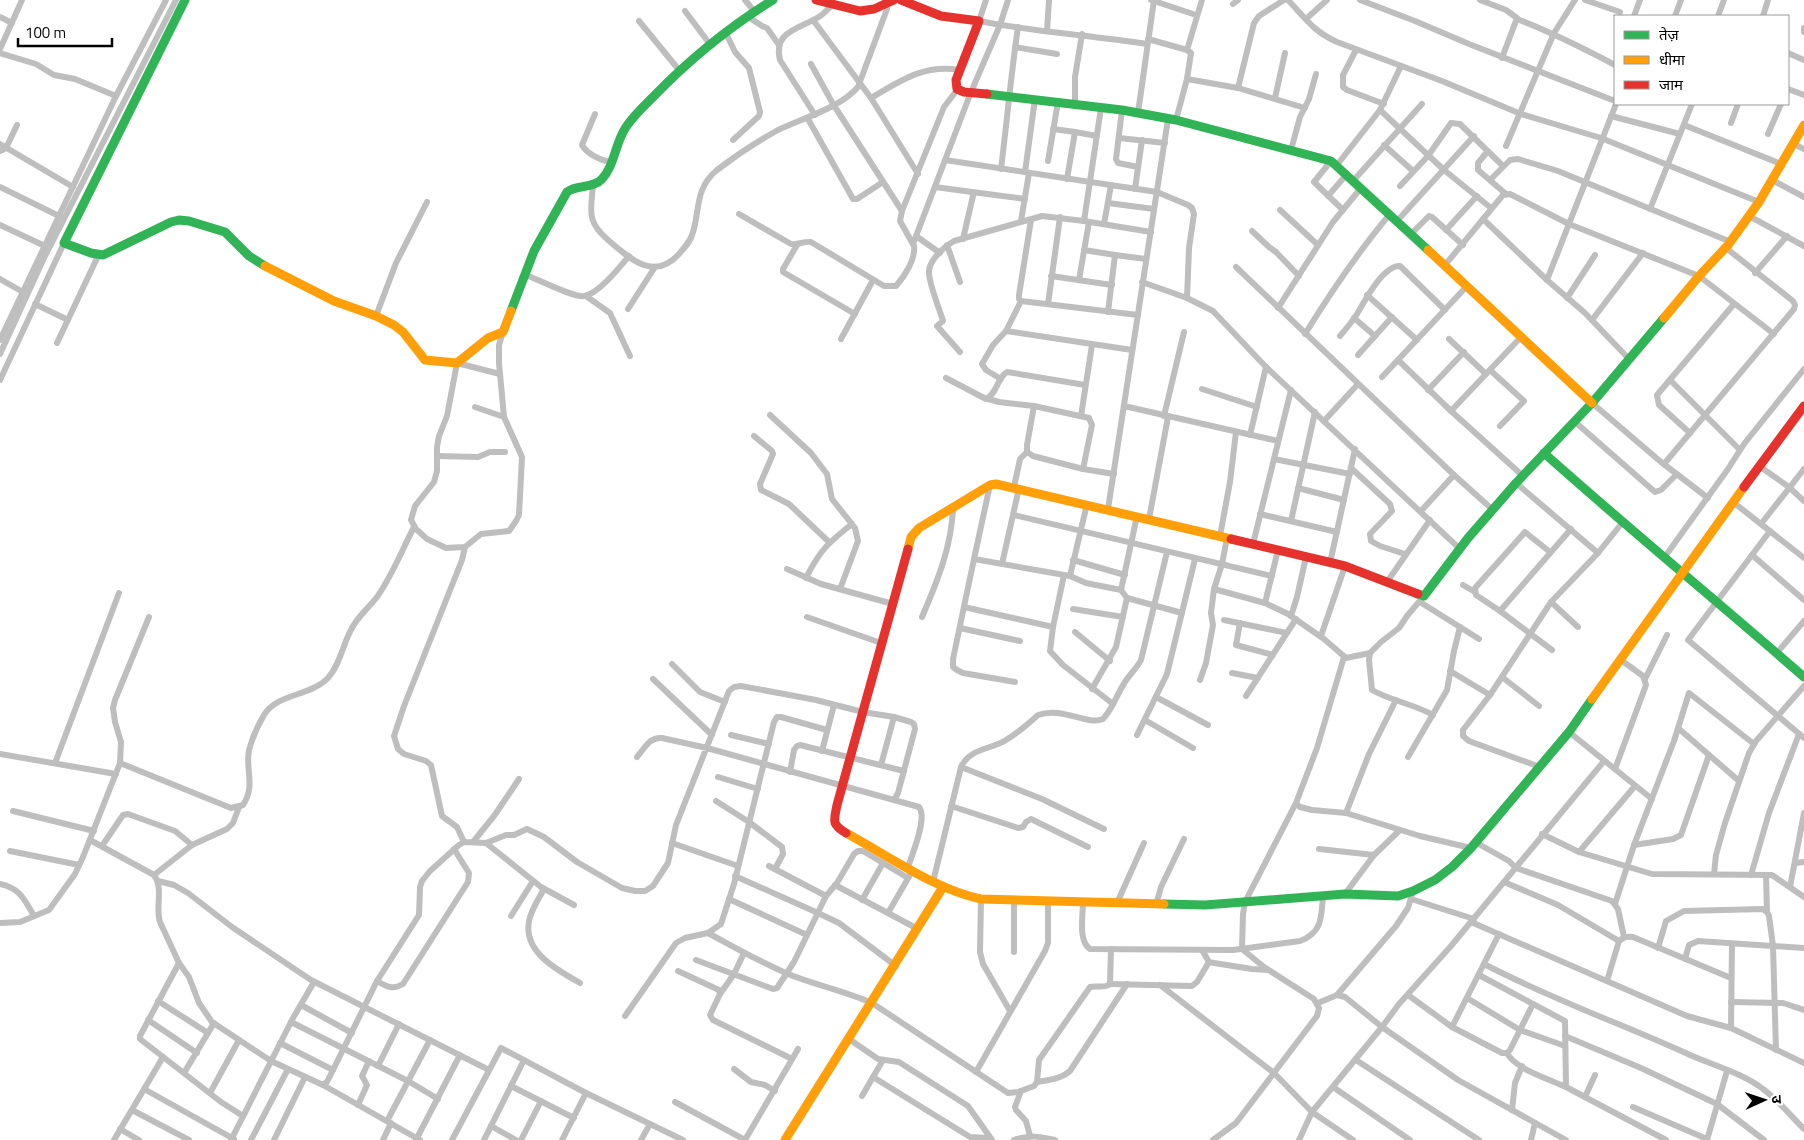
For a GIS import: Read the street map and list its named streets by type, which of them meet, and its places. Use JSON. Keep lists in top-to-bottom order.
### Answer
{
  "legend": ["तेज़", "धीमा", "जाम"],
  "scale_bar": "100 m",
  "north": "right"
}
